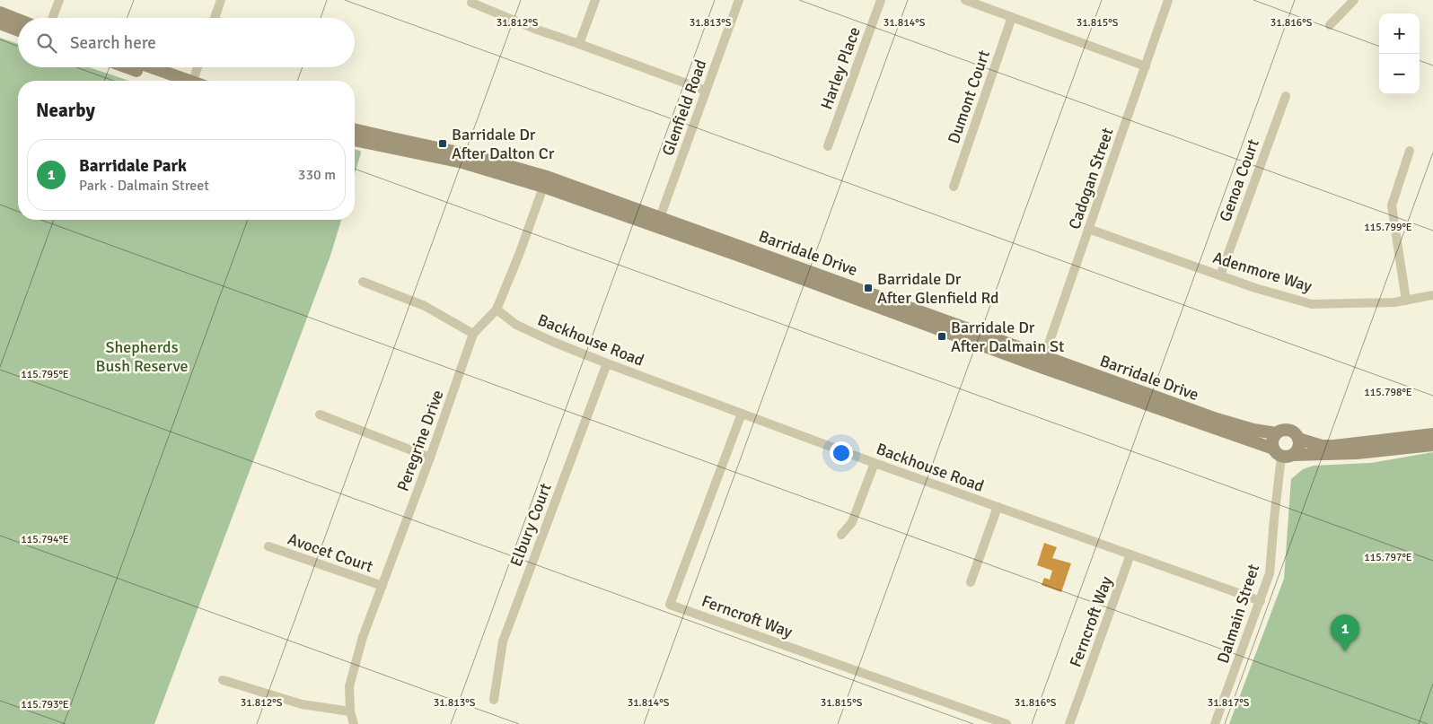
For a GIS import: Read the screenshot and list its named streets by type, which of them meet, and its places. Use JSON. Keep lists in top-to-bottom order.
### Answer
{
  "streets": {
    "street": [
      "Harley Place",
      "Dumont Court",
      "Glenfield Road",
      "Cadogan Street",
      "Genoa Court",
      "Barridale Drive",
      "Adenmore Way",
      "Backhouse Road",
      "Peregrine Drive",
      "Elbury Court",
      "Avocet Court",
      "Dalmain Street",
      "Ferncroft Way"
    ]
  },
  "crossings": [
    ["Glenfield Road", "Barridale Drive"],
    ["Cadogan Street", "Barridale Drive"],
    ["Cadogan Street", "Adenmore Way"],
    ["Genoa Court", "Adenmore Way"],
    ["Barridale Drive", "Peregrine Drive"],
    ["Barridale Drive", "Dalmain Street"],
    ["Backhouse Road", "Peregrine Drive"],
    ["Backhouse Road", "Elbury Court"],
    ["Backhouse Road", "Dalmain Street"],
    ["Backhouse Road", "Ferncroft Way"],
    ["Peregrine Drive", "Avocet Court"]
  ],
  "parks": ["Shepherds Bush Reserve"],
  "places": {
    "transit": ["Barridale Dr After Dalton Cr", "Barridale Dr After Glenfield Rd", "Barridale Dr After Dalmain St"]
  },
  "page": {
    "map_buttons": ["+", "−"],
    "search": "Search here",
    "heading": "Nearby",
    "list": [
      {
        "mark": "1",
        "name": "Barridale Park",
        "note": "Park · Dalmain Street",
        "value": "330 m"
      }
    ],
    "pins": "1"
  },
  "coordinates": [
    "31.812°S",
    "31.813°S",
    "31.814°S",
    "31.815°S",
    "31.816°S",
    "115.799°E",
    "115.795°E",
    "115.798°E",
    "115.794°E",
    "115.797°E",
    "31.817°S",
    "115.793°E"
  ]
}
